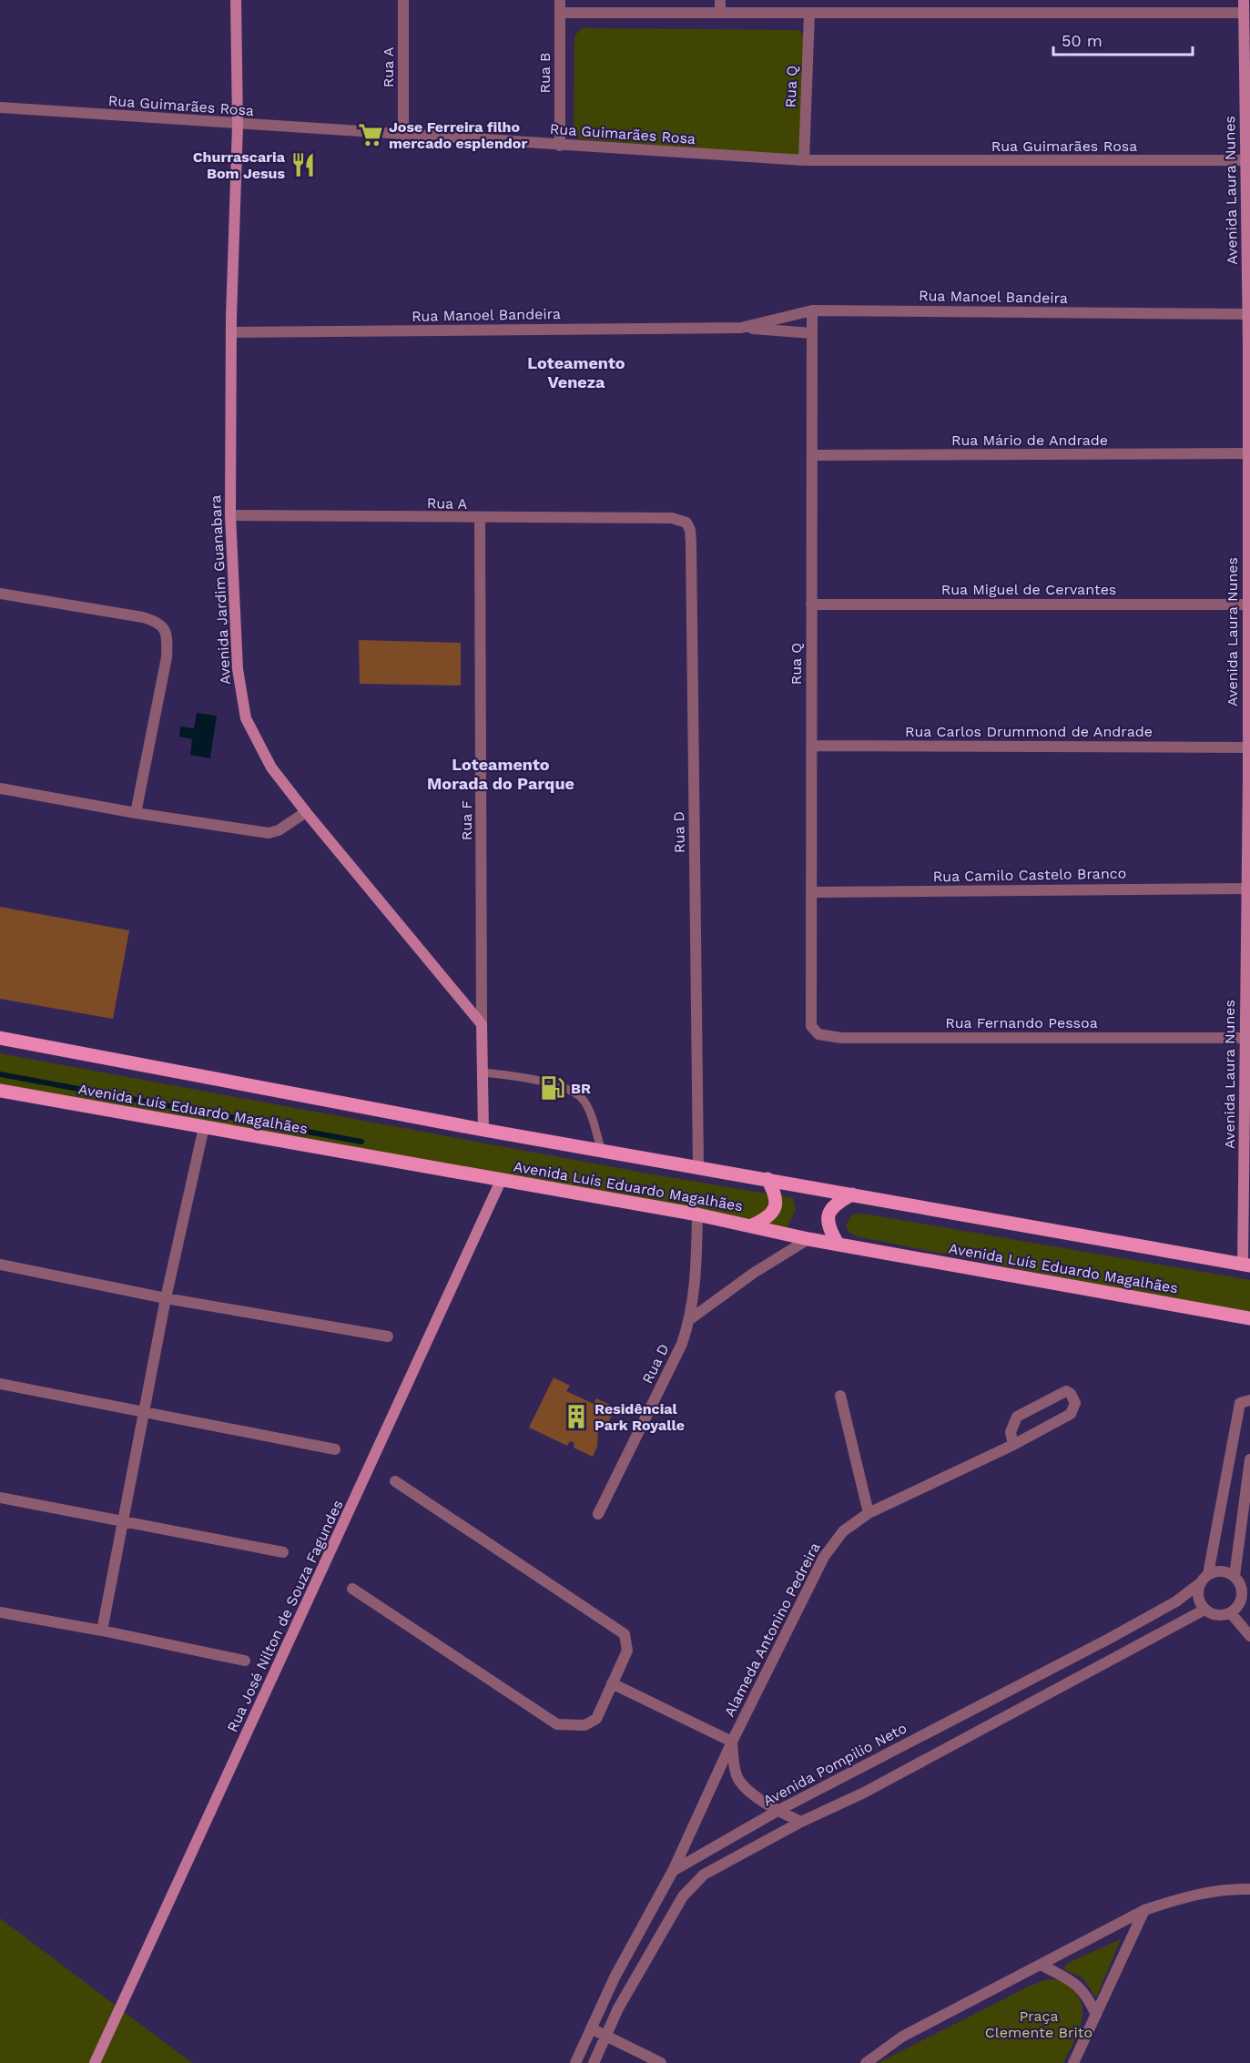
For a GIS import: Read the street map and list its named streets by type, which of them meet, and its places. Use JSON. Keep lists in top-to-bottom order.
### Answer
{
  "streets": {
    "main road": ["Avenida Luís Eduardo Magalhães"],
    "street": [
      "Rua A",
      "Rua B",
      "Rua Q",
      "Rua Guimarães Rosa",
      "Avenida Laura Nunes",
      "Rua Manoel Bandeira",
      "Rua Mário de Andrade",
      "Rua Miguel de Cervantes",
      "Avenida Jardim Guanabara",
      "Rua Carlos Drummond de Andrade",
      "Rua F",
      "Rua D",
      "Rua Camilo Castelo Branco",
      "Rua Fernando Pessoa",
      "Rua José Nilton de Souza Fagundes",
      "Alameda Antonino Pedreira",
      "Avenida Pompilio Neto"
    ]
  },
  "crossings": [
    ["Rua A", "Rua Guimarães Rosa"],
    ["Rua A", "Avenida Jardim Guanabara"],
    ["Rua A", "Rua F"],
    ["Rua A", "Rua D"],
    ["Rua B", "Rua Guimarães Rosa"],
    ["Rua Q", "Rua Guimarães Rosa"],
    ["Rua Q", "Rua Manoel Bandeira"],
    ["Rua Q", "Rua Mário de Andrade"],
    ["Rua Q", "Rua Miguel de Cervantes"],
    ["Rua Q", "Rua Carlos Drummond de Andrade"],
    ["Rua Q", "Rua Camilo Castelo Branco"],
    ["Rua Q", "Rua Fernando Pessoa"],
    ["Rua Guimarães Rosa", "Avenida Laura Nunes"],
    ["Rua Guimarães Rosa", "Avenida Jardim Guanabara"],
    ["Avenida Laura Nunes", "Rua Manoel Bandeira"],
    ["Avenida Laura Nunes", "Rua Mário de Andrade"],
    ["Avenida Laura Nunes", "Rua Miguel de Cervantes"],
    ["Avenida Laura Nunes", "Rua Carlos Drummond de Andrade"],
    ["Avenida Laura Nunes", "Rua Camilo Castelo Branco"],
    ["Avenida Laura Nunes", "Rua Fernando Pessoa"],
    ["Avenida Laura Nunes", "Avenida Luís Eduardo Magalhães"],
    ["Rua Manoel Bandeira", "Avenida Jardim Guanabara"],
    ["Avenida Jardim Guanabara", "Rua F"],
    ["Rua D", "Avenida Luís Eduardo Magalhães"],
    ["Avenida Luís Eduardo Magalhães", "Rua José Nilton de Souza Fagundes"],
    ["Alameda Antonino Pedreira", "Avenida Pompilio Neto"]
  ],
  "districts": ["Loteamento Veneza", "Loteamento Morada do Parque"],
  "parks": ["Praça Clemente Brito"],
  "places": {
    "supermarket": ["Jose Ferreira filho mercado esplendor"],
    "restaurant": ["Churrascaria Bom Jesus"],
    "fuel station": ["BR"],
    "building": ["Residêncial Park Royalle"]
  },
  "scale_bar": "50 m"
}
